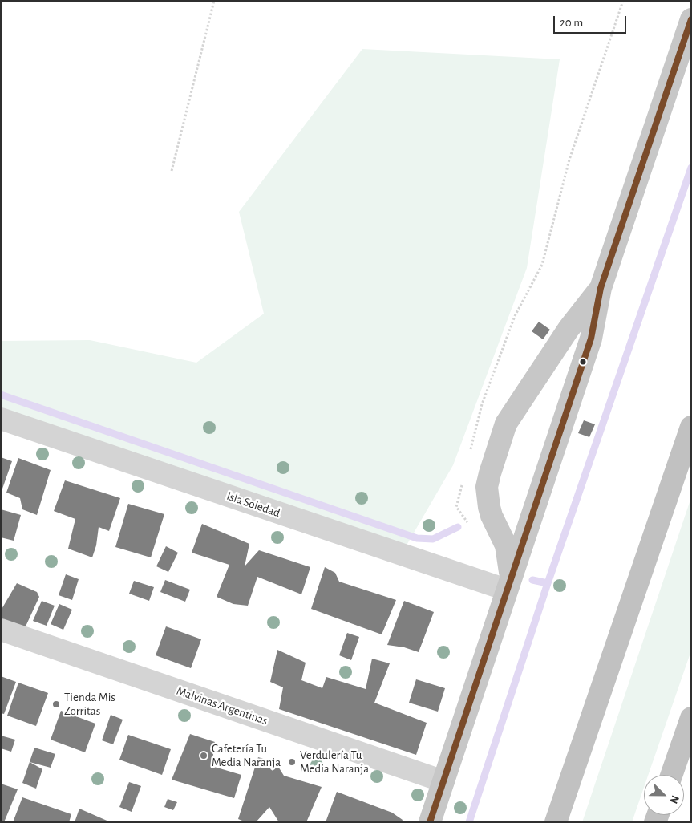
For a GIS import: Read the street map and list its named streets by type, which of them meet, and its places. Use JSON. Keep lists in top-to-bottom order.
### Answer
{
  "streets": {
    "street": ["Isla Soledad", "Malvinas Argentinas"]
  },
  "places": ["Tienda Mis Zorritas", "Cafetería Tu Media Naranja", "Verdulería Tu Media Naranja"],
  "scale_bar": "20 m",
  "north": "bottom right"
}
